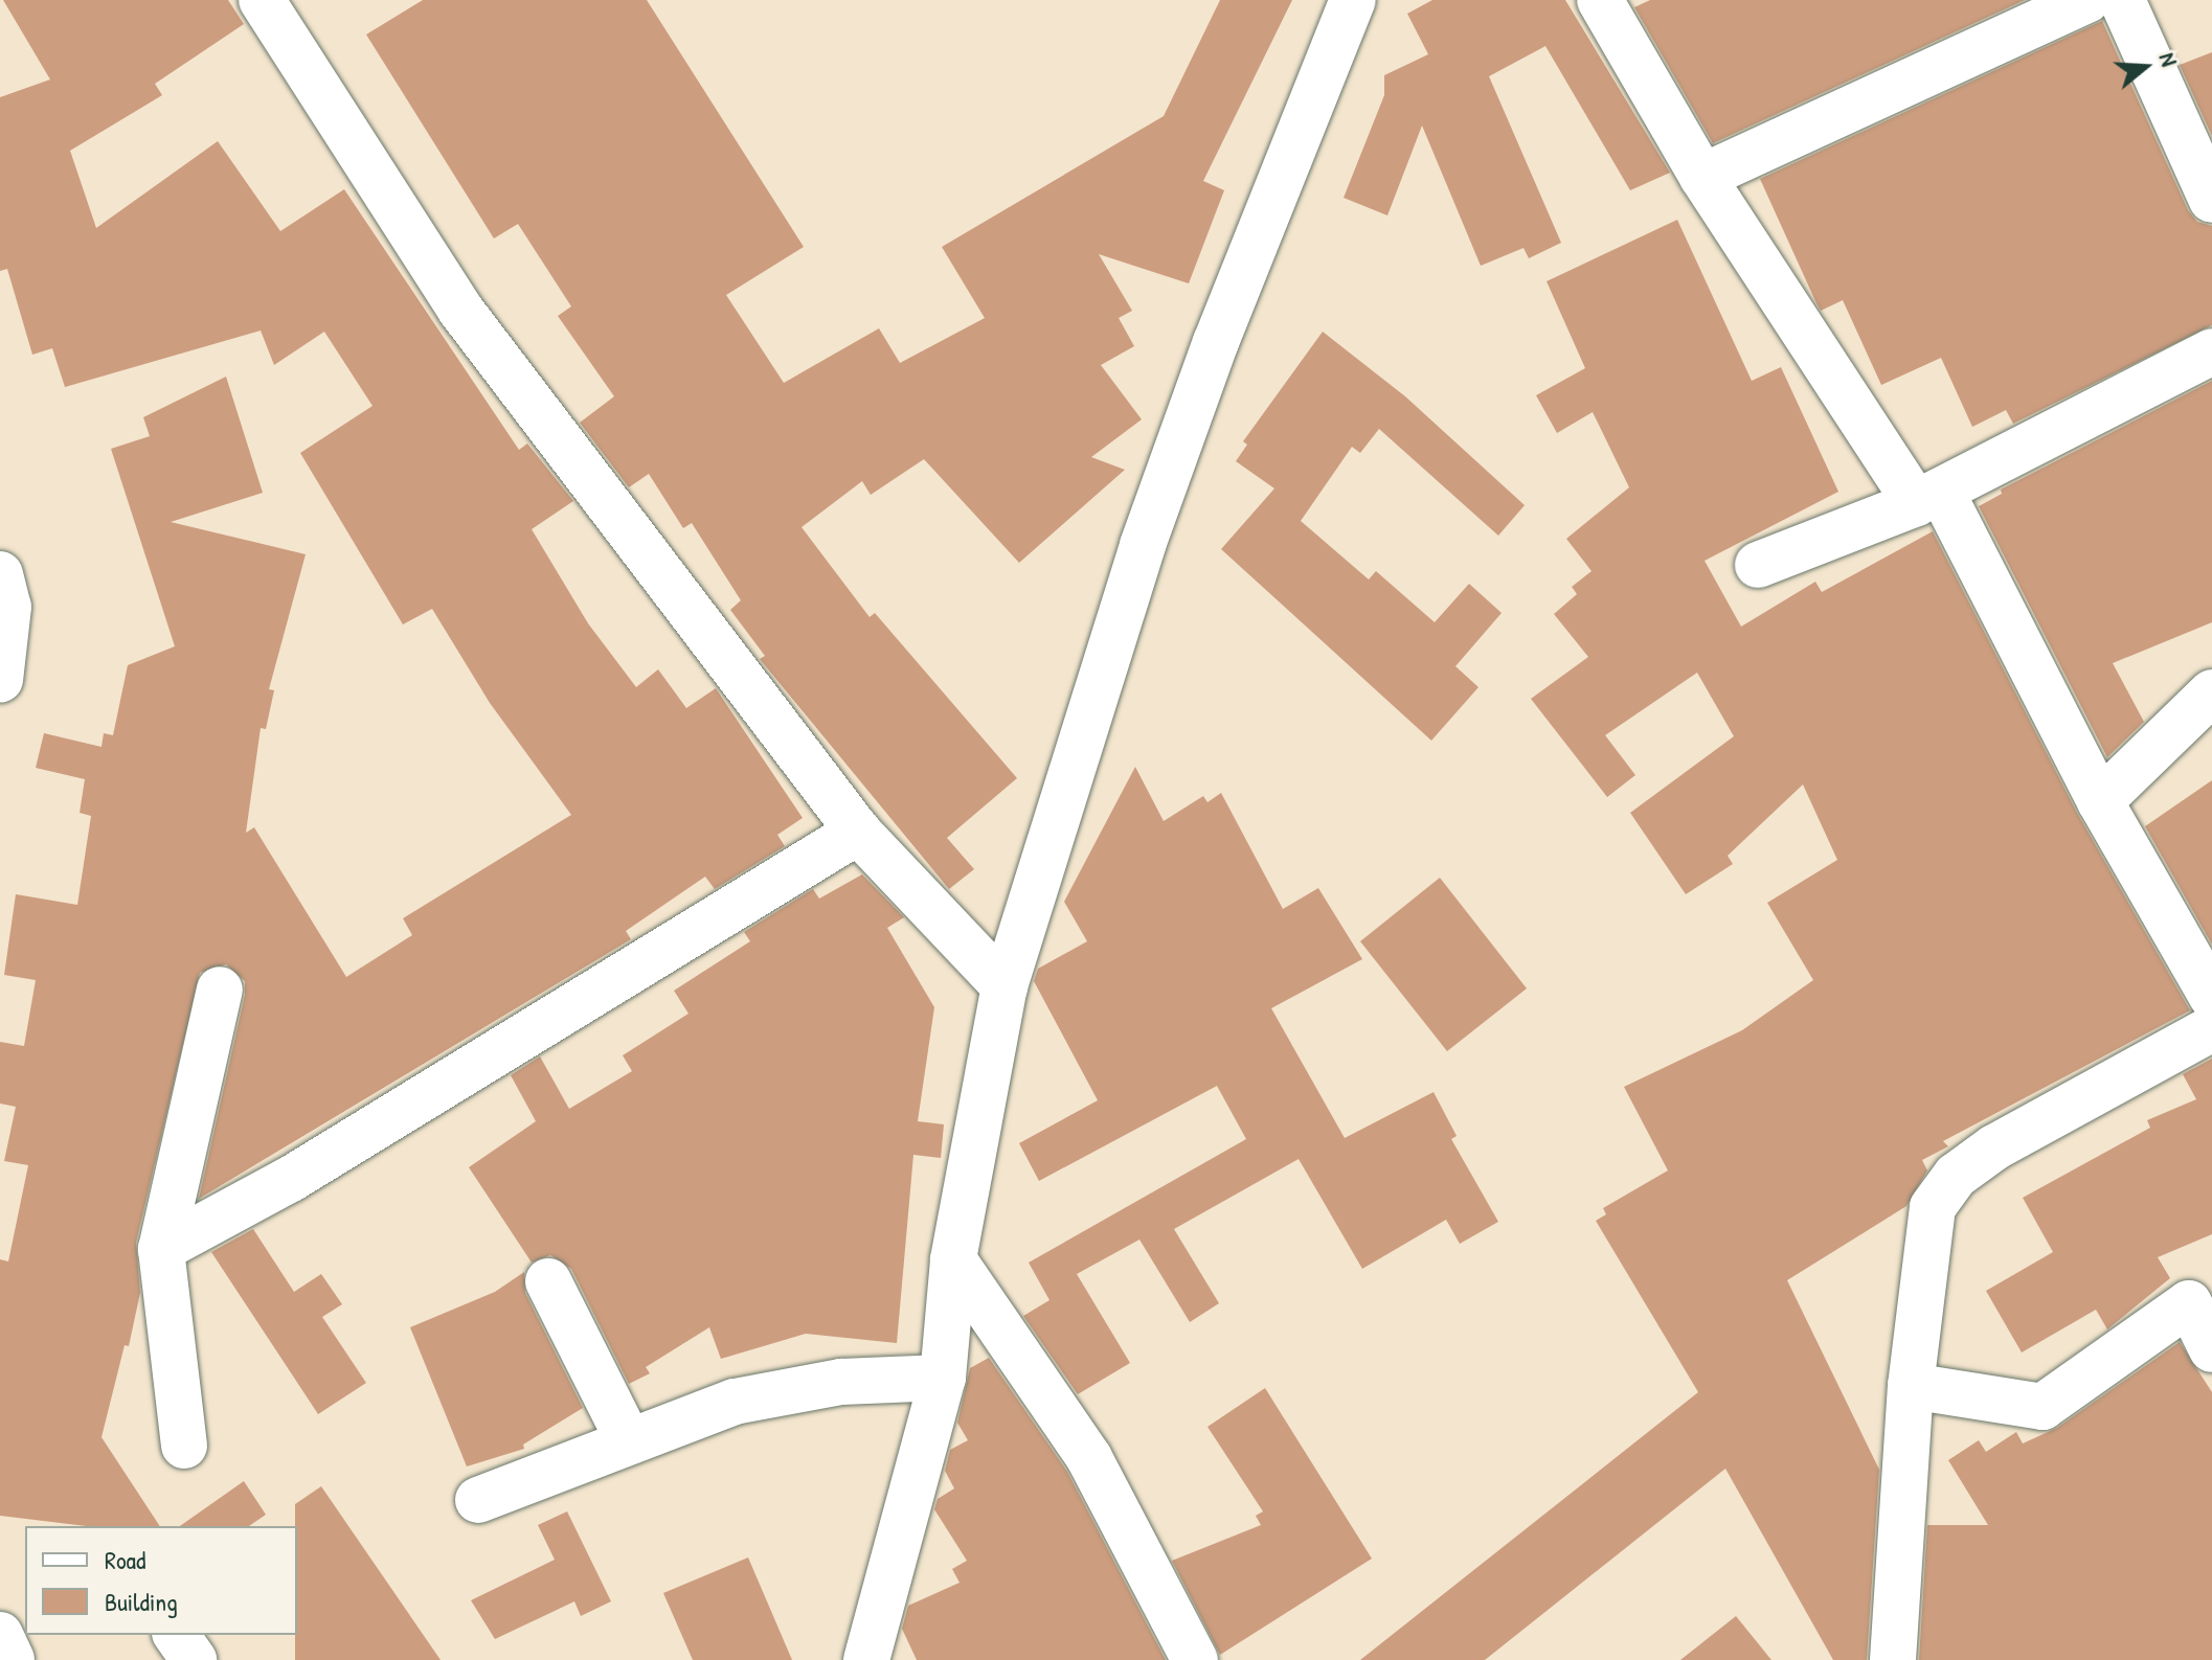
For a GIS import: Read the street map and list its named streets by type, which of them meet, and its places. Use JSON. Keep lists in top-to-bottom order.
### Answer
{
  "legend": ["Road", "Building"],
  "north": "right"
}
